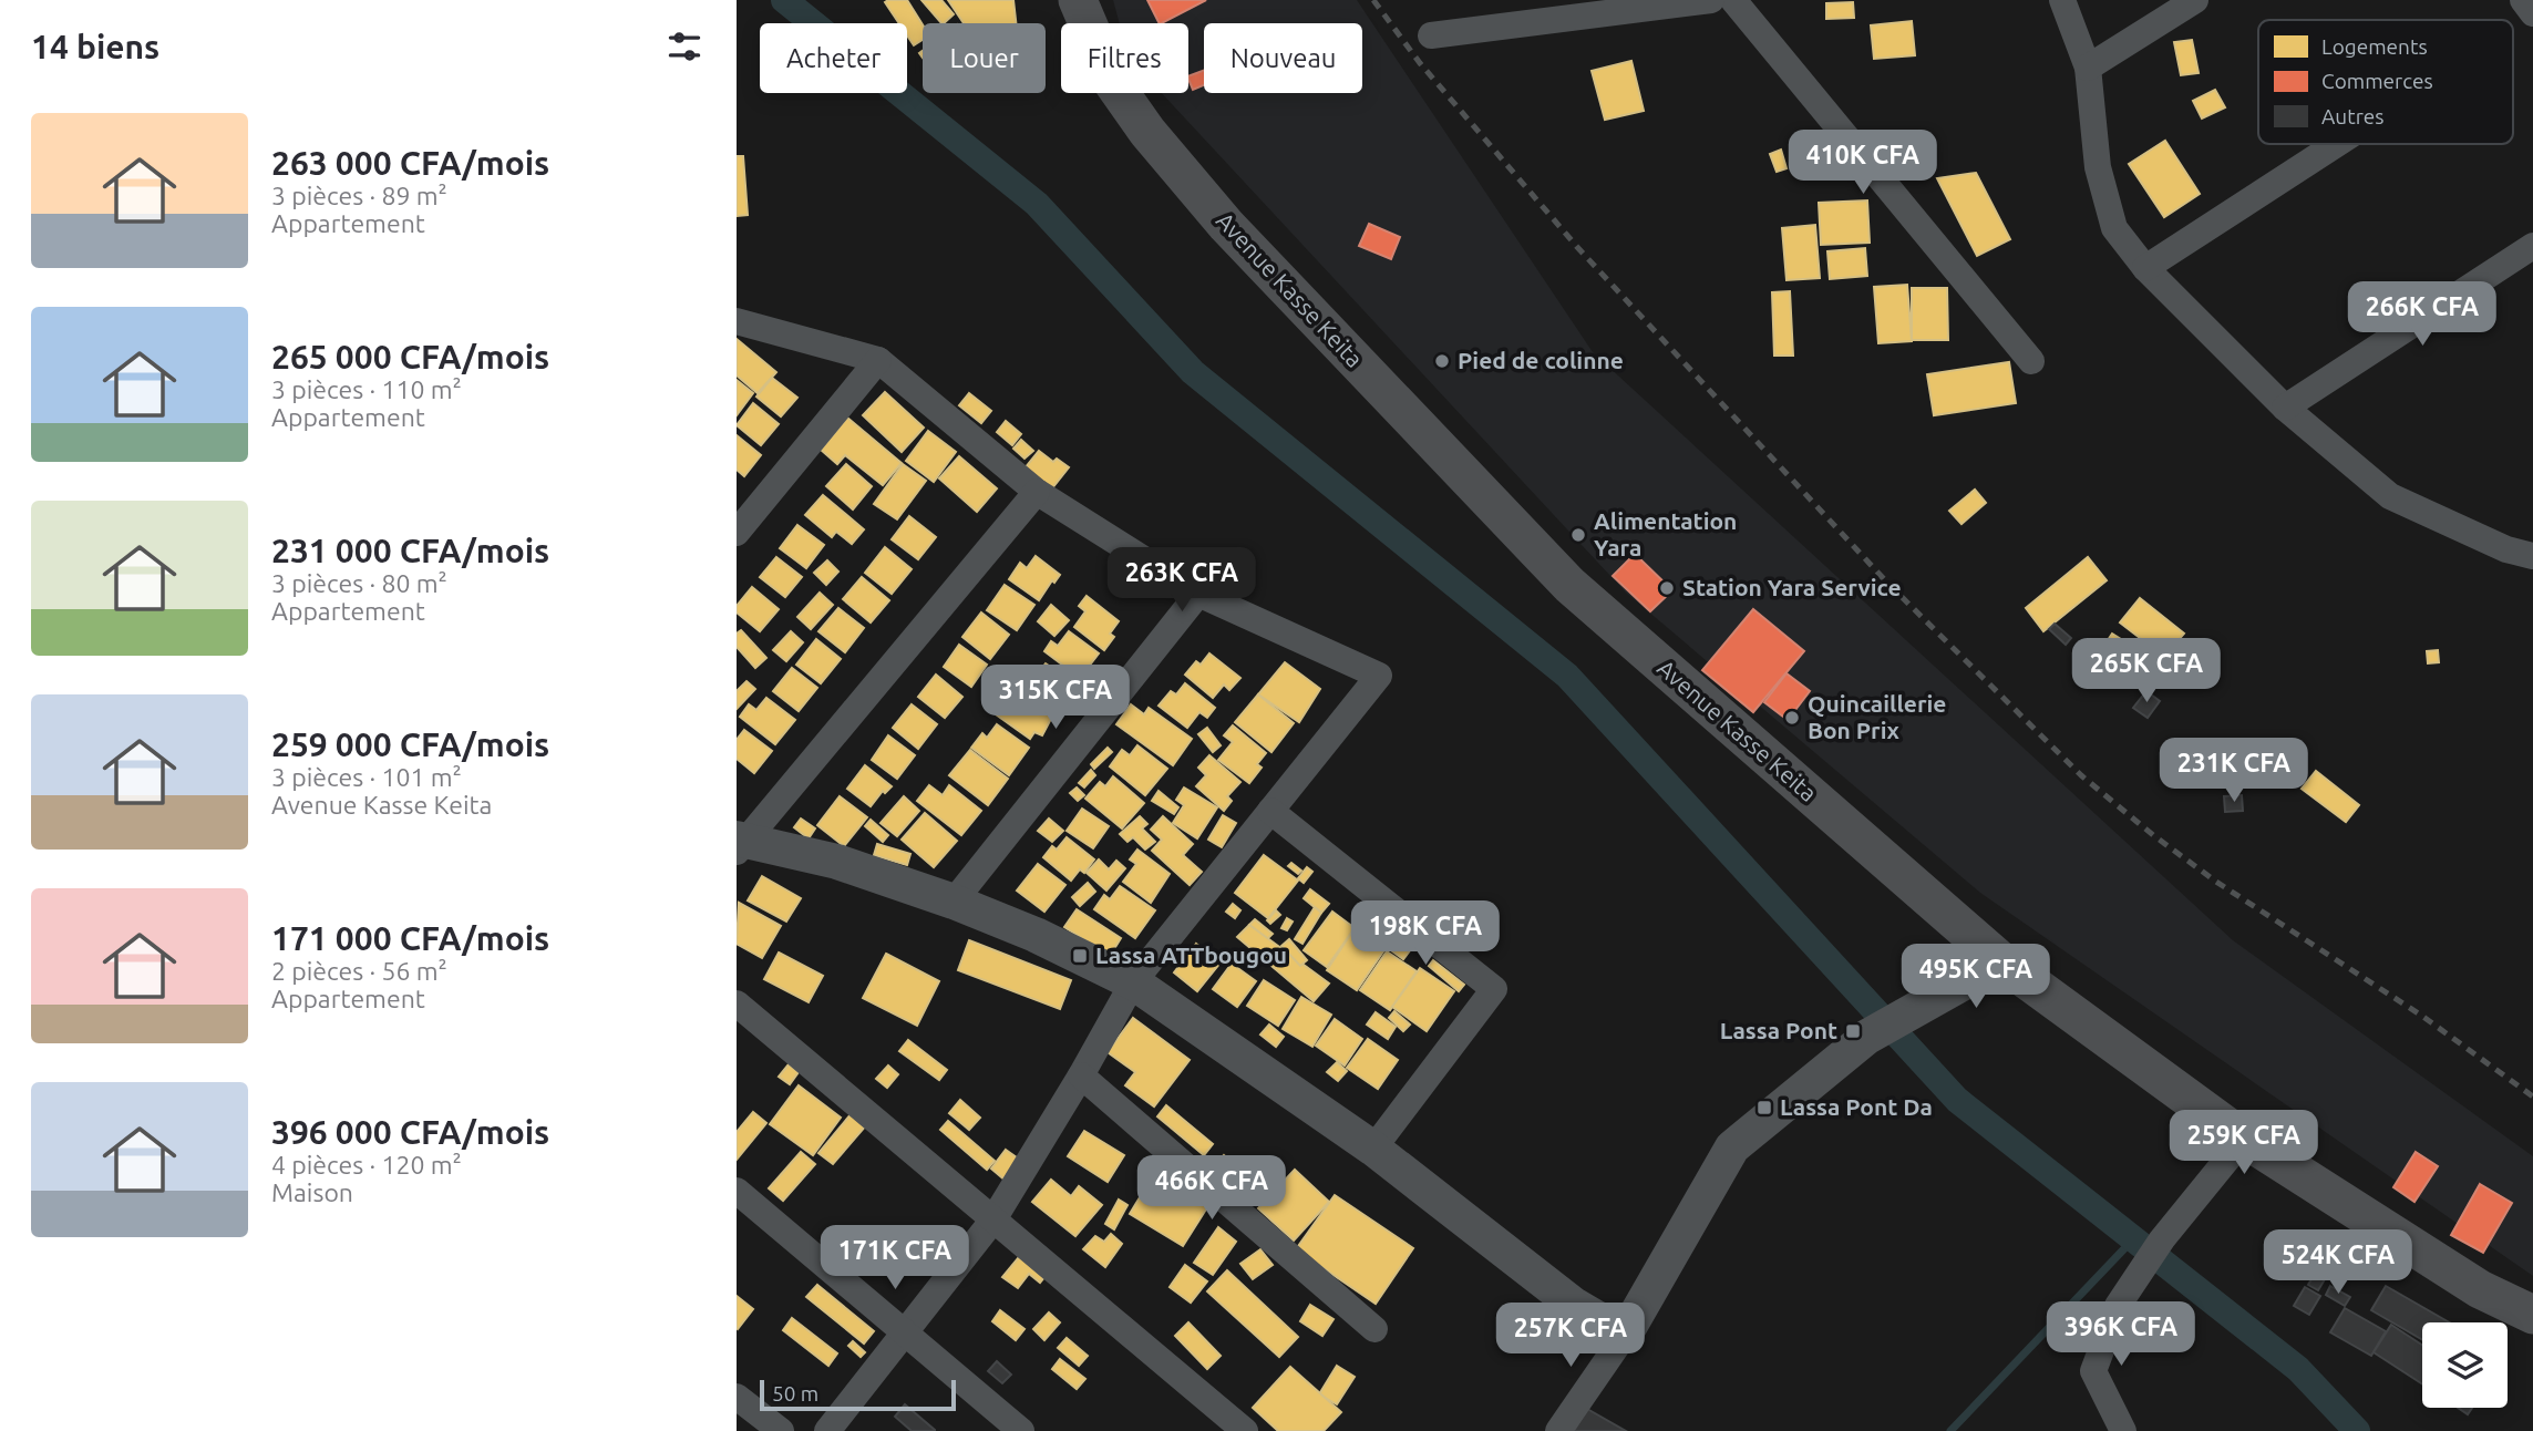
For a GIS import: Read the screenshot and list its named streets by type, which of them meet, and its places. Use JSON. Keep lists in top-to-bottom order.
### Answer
{
  "streets": {
    "main road": ["Avenue Kasse Keita"]
  },
  "places": {
    "other": [
      "Pied de colinne",
      "Alimentation Yara",
      "Station Yara Service",
      "Quincaillerie Bon Prix"
    ],
    "transit": ["Lassa ATTbougou", "Lassa Pont", "Lassa Pont Da"]
  },
  "legend": ["Logements", "Commerces", "Autres"],
  "scale_bar": "50 m",
  "page": {
    "heading": "14 biens",
    "chip": [
      "Acheter",
      "Louer",
      "Filtres",
      "Nouveau"
    ],
    "list": [
      {
        "name": "263 000 CFA/mois",
        "note": "3 pièces · 89 m² · Appartement"
      },
      {
        "name": "265 000 CFA/mois",
        "note": "3 pièces · 110 m² · Appartement"
      },
      {
        "name": "231 000 CFA/mois",
        "note": "3 pièces · 80 m² · Appartement"
      },
      {
        "name": "259 000 CFA/mois",
        "note": "3 pièces · 101 m² · Avenue Kasse Keita"
      },
      {
        "name": "171 000 CFA/mois",
        "note": "2 pièces · 56 m² · Appartement"
      },
      {
        "name": "396 000 CFA/mois",
        "note": "4 pièces · 120 m² · Maison"
      }
    ],
    "price": [
      "410K CFA",
      "266K CFA",
      "263K CFA",
      "265K CFA",
      "315K CFA",
      "231K CFA",
      "198K CFA",
      "495K CFA",
      "259K CFA",
      "466K CFA",
      "171K CFA",
      "524K CFA",
      "396K CFA",
      "257K CFA"
    ],
    "scale": "50 m"
  }
}
